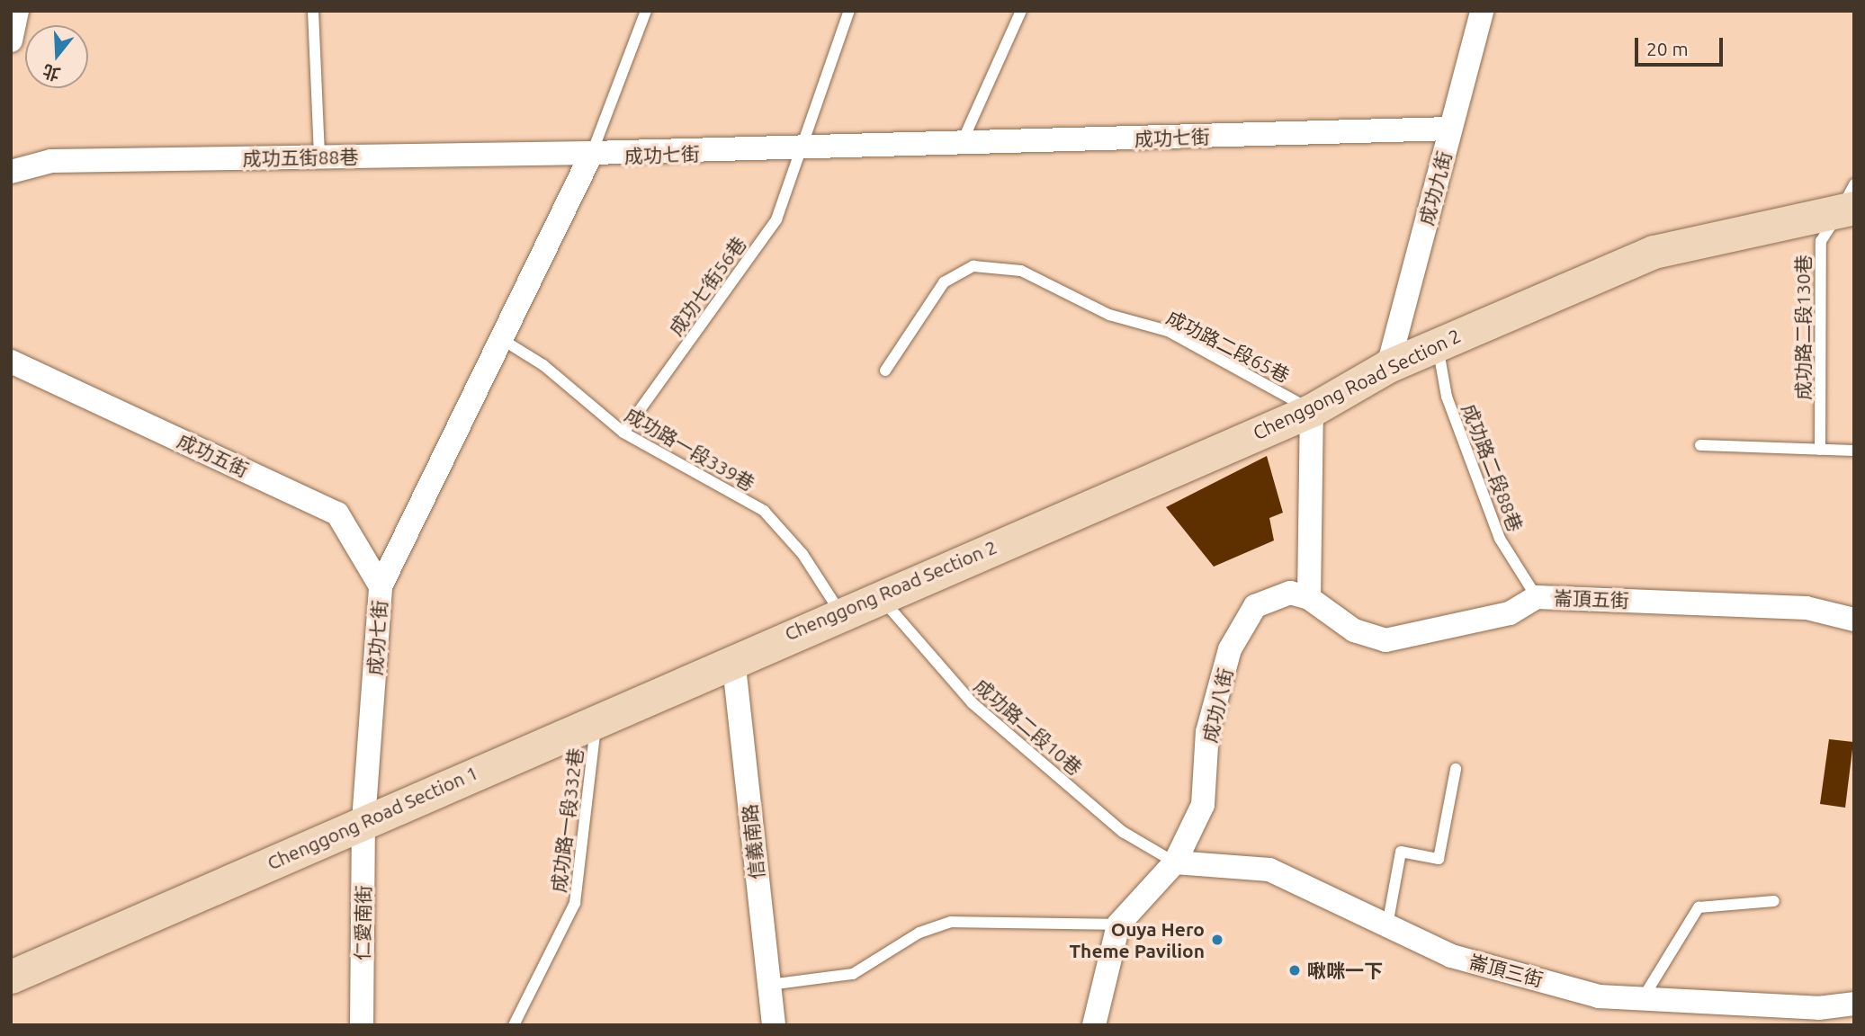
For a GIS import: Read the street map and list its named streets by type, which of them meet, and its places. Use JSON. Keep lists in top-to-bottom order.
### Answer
{
  "streets": {
    "street": [
      "成功七街",
      "成功五街88巷",
      "成功九街",
      "Chenggong Road Section 2",
      "成功五街",
      "崙頂五街",
      "成功八街",
      "Chenggong Road Section 1",
      "信義南路",
      "仁愛南街",
      "崙頂三街"
    ],
    "lane": [
      "成功七街56巷",
      "成功路二段130巷",
      "成功路二段65巷",
      "成功路一段339巷",
      "成功路二段88巷",
      "成功路二段10巷",
      "成功路一段332巷"
    ]
  },
  "crossings": [
    ["成功七街", "成功五街88巷"],
    ["成功七街", "成功九街"],
    ["成功七街", "成功七街56巷"],
    ["成功七街", "成功路一段339巷"],
    ["成功七街", "成功五街"],
    ["成功七街", "Chenggong Road Section 1"],
    ["成功七街", "仁愛南街"],
    ["成功九街", "Chenggong Road Section 2"],
    ["成功七街56巷", "成功路一段339巷"],
    ["成功路二段130巷", "Chenggong Road Section 2"],
    ["成功路二段65巷", "Chenggong Road Section 2"],
    ["Chenggong Road Section 2", "成功路一段339巷"],
    ["Chenggong Road Section 2", "成功路二段88巷"],
    ["Chenggong Road Section 2", "成功路二段10巷"],
    ["Chenggong Road Section 2", "Chenggong Road Section 1"],
    ["Chenggong Road Section 2", "信義南路"],
    ["成功路二段88巷", "崙頂五街"],
    ["崙頂五街", "成功八街"],
    ["成功八街", "成功路二段10巷"],
    ["成功八街", "崙頂三街"],
    ["成功路二段10巷", "崙頂三街"],
    ["Chenggong Road Section 1", "成功路一段332巷"],
    ["Chenggong Road Section 1", "信義南路"],
    ["Chenggong Road Section 1", "仁愛南街"]
  ],
  "places": ["Ouya Hero Theme Pavilion", "啾咪一下"],
  "scale_bar": "20 m",
  "north": "bottom"
}
